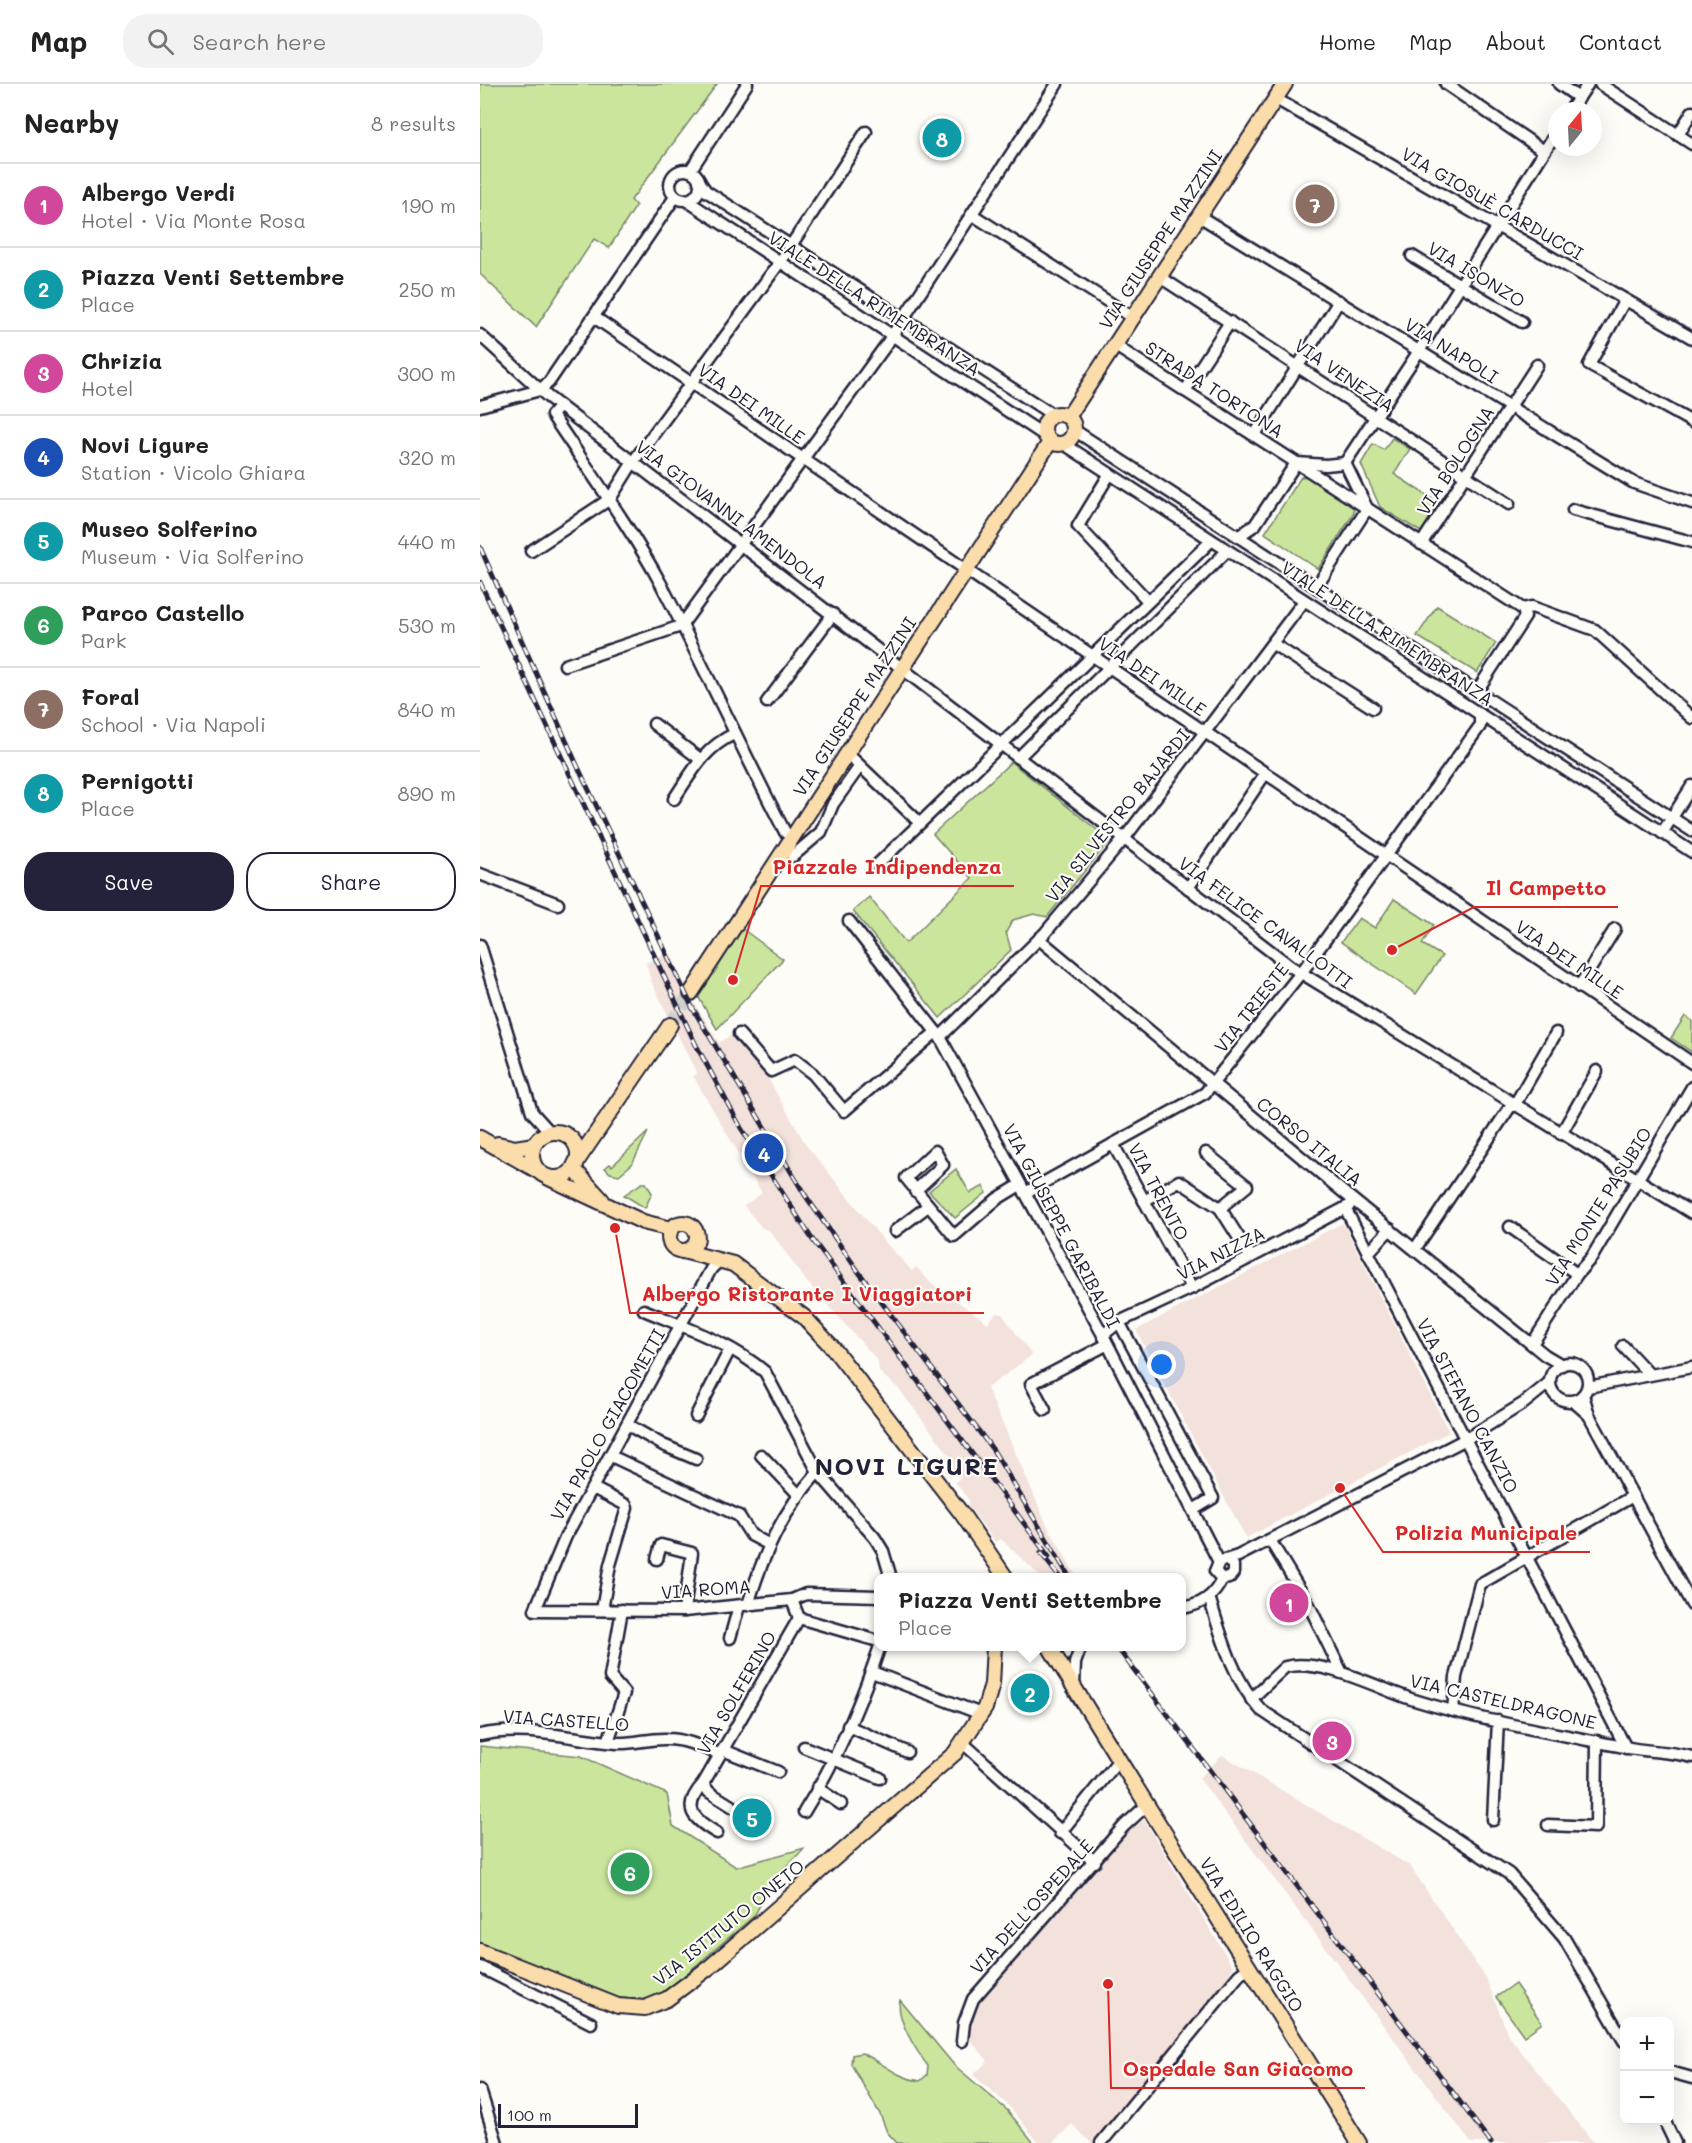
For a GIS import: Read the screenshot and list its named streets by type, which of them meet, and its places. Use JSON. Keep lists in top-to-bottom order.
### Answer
{
  "streets": {
    "main road": ["VIA GIUSEPPE MAZZINI", "VIA ISTITUTO ONETO", "VIA EDILIO RAGGIO"],
    "street": [
      "VIA GIOSUÈ CARDUCCI",
      "VIA ISONZO",
      "VIALE DELLA RIMEMBRANZA",
      "VIA NAPOLI",
      "VIA VENEZIA",
      "STRADA TORTONA",
      "VIA DEI MILLE",
      "VIA BOLOGNA",
      "VIA GIOVANNI AMENDOLA",
      "VIA SILVESTRO BAJARDI",
      "VIA FELICE CAVALLOTTI",
      "VIA TRIESTE",
      "CORSO ITALIA",
      "VIA TRENTO",
      "VIA MONTE PASUBIO",
      "VIA GIUSEPPE GARIBALDI",
      "VIA NIZZA",
      "VIA STEFANO CANZIO",
      "VIA PAOLO GIACOMETTI",
      "VIA ROMA",
      "VIA SOLFERINO",
      "VIA CASTELDRAGONE",
      "VIA CASTELLO",
      "VIA DELL'OSPEDALE"
    ]
  },
  "crossings": [
    ["VIA GIOSUÈ CARDUCCI", "VIA GIUSEPPE MAZZINI"],
    ["VIA GIUSEPPE MAZZINI", "VIALE DELLA RIMEMBRANZA"],
    ["VIA GIUSEPPE MAZZINI", "VIA NAPOLI"],
    ["VIA GIUSEPPE MAZZINI", "VIA VENEZIA"],
    ["VIA GIUSEPPE MAZZINI", "STRADA TORTONA"],
    ["VIA GIUSEPPE MAZZINI", "VIA DEI MILLE"],
    ["VIA GIUSEPPE MAZZINI", "VIA GIOVANNI AMENDOLA"],
    ["VIA GIUSEPPE MAZZINI", "VIA FELICE CAVALLOTTI"],
    ["VIALE DELLA RIMEMBRANZA", "VIA SILVESTRO BAJARDI"],
    ["VIALE DELLA RIMEMBRANZA", "VIA TRIESTE"],
    ["VIA NAPOLI", "VIA BOLOGNA"],
    ["VIA VENEZIA", "VIA BOLOGNA"],
    ["STRADA TORTONA", "VIA BOLOGNA"],
    ["VIA DEI MILLE", "VIA SILVESTRO BAJARDI"],
    ["VIA DEI MILLE", "VIA TRIESTE"],
    ["VIA GIOVANNI AMENDOLA", "VIA FELICE CAVALLOTTI"],
    ["VIA SILVESTRO BAJARDI", "VIA FELICE CAVALLOTTI"],
    ["VIA SILVESTRO BAJARDI", "CORSO ITALIA"],
    ["VIA SILVESTRO BAJARDI", "VIA GIUSEPPE GARIBALDI"],
    ["VIA FELICE CAVALLOTTI", "VIA TRIESTE"],
    ["VIA FELICE CAVALLOTTI", "VIA MONTE PASUBIO"],
    ["VIA TRIESTE", "CORSO ITALIA"],
    ["VIA TRIESTE", "VIA TRENTO"],
    ["VIA TRIESTE", "VIA GIUSEPPE GARIBALDI"],
    ["CORSO ITALIA", "VIA MONTE PASUBIO"],
    ["CORSO ITALIA", "VIA NIZZA"],
    ["VIA TRENTO", "VIA NIZZA"],
    ["VIA GIUSEPPE GARIBALDI", "VIA NIZZA"],
    ["VIA NIZZA", "VIA STEFANO CANZIO"],
    ["VIA STEFANO CANZIO", "VIA CASTELDRAGONE"],
    ["VIA PAOLO GIACOMETTI", "VIA ROMA"],
    ["VIA SOLFERINO", "VIA CASTELLO"],
    ["VIA DELL'OSPEDALE", "VIA EDILIO RAGGIO"]
  ],
  "districts": ["NOVI LIGURE"],
  "places": [
    "Il Campetto",
    "Piazzale Indipendenza",
    "Albergo Ristorante I Viaggiatori",
    "Polizia Municipale",
    "Ospedale San Giacomo"
  ],
  "scale_bar": "100 m",
  "north": "top",
  "page": {
    "header": "Map",
    "search": "Search here",
    "nav": [
      "Home",
      "Map",
      "About",
      "Contact"
    ],
    "heading": ["Nearby", "8 results"],
    "pins": [
      "8",
      "7",
      "4",
      "1",
      "2",
      "3",
      "5",
      "6"
    ],
    "list": [
      {
        "mark": "1",
        "name": "Albergo Verdi",
        "note": "Hotel · Via Monte Rosa",
        "value": "190 m"
      },
      {
        "mark": "2",
        "name": "Piazza Venti Settembre",
        "note": "Place",
        "value": "250 m"
      },
      {
        "mark": "3",
        "name": "Chrizia",
        "note": "Hotel",
        "value": "300 m"
      },
      {
        "mark": "4",
        "name": "Novi Ligure",
        "note": "Station · Vicolo Ghiara",
        "value": "320 m"
      },
      {
        "mark": "5",
        "name": "Museo Solferino",
        "note": "Museum · Via Solferino",
        "value": "440 m"
      },
      {
        "mark": "6",
        "name": "Parco Castello",
        "note": "Park",
        "value": "530 m"
      },
      {
        "mark": "7",
        "name": "Foral",
        "note": "School · Via Napoli",
        "value": "840 m"
      },
      {
        "mark": "8",
        "name": "Pernigotti",
        "note": "Place",
        "value": "890 m"
      }
    ],
    "buttons": ["Save", "Share"],
    "popup": ["Piazza Venti Settembre", "Place"],
    "map_buttons": ["+", "−"],
    "scale": "100 m"
  }
}
